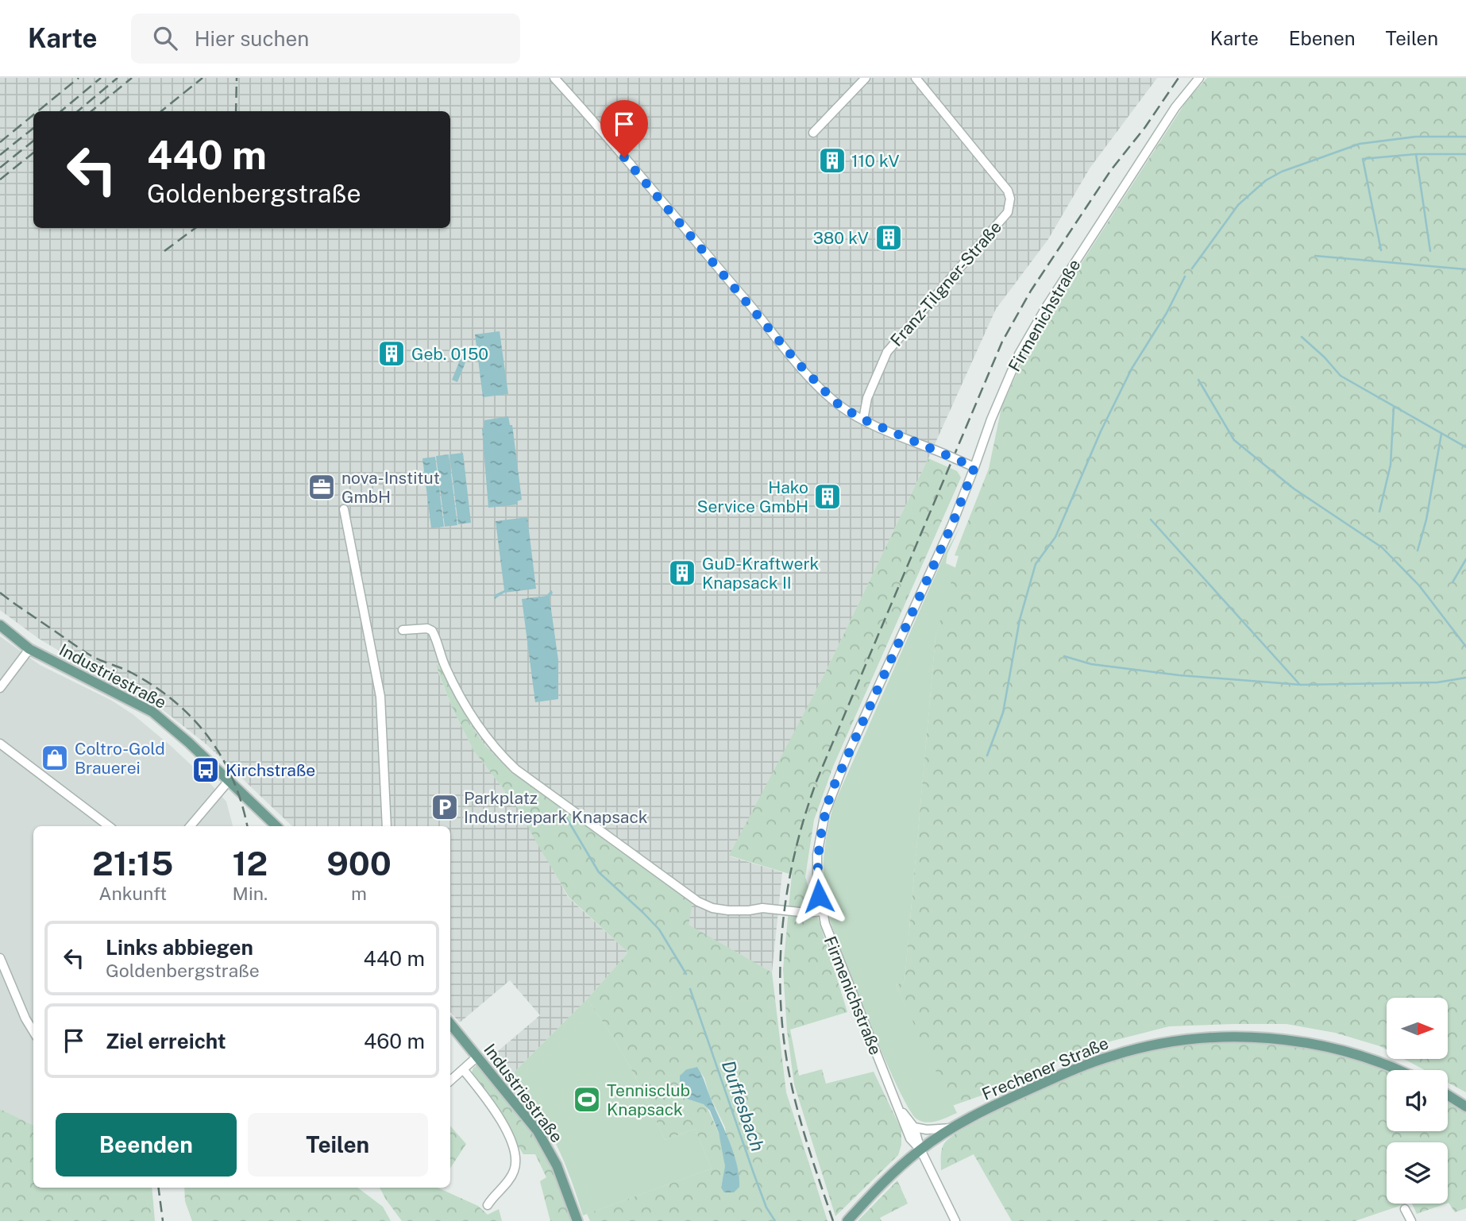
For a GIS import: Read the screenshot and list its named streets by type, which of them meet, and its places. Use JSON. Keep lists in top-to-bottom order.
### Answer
{
  "streets": {
    "main road": ["Industriestraße", "Frechener Straße"],
    "street": ["Franz-Tilgner-Straße", "Firmenichstraße"]
  },
  "crossings": [
    ["Firmenichstraße", "Frechener Straße"]
  ],
  "water": ["Duffesbach"],
  "places": {
    "building": [
      "110 kV",
      "380 kV",
      "Geb. 0150",
      "Hako Service GmbH",
      "GuD-Kraftwerk Knapsack II"
    ],
    "office": ["nova-Institut GmbH"],
    "shop": ["Coltro-Gold Brauerei"],
    "bus stop": ["Kirchstraße"],
    "parking": ["Parkplatz Industriepark Knapsack"],
    "sports": ["Tennisclub Knapsack"]
  },
  "north": "right",
  "page": {
    "header": "Karte",
    "search": "Hier suchen",
    "nav": ["Karte", "Ebenen", "Teilen"],
    "turn": ["440 m", "Goldenbergstraße"],
    "eta": [
      "21:15",
      "Ankunft",
      "12",
      "Min.",
      "900",
      "m"
    ],
    "list": [
      {
        "name": "Links abbiegen",
        "note": "Goldenbergstraße",
        "value": "440 m"
      },
      {
        "name": "Ziel erreicht",
        "value": "460 m"
      }
    ],
    "buttons": ["Beenden", "Teilen"]
  }
}
